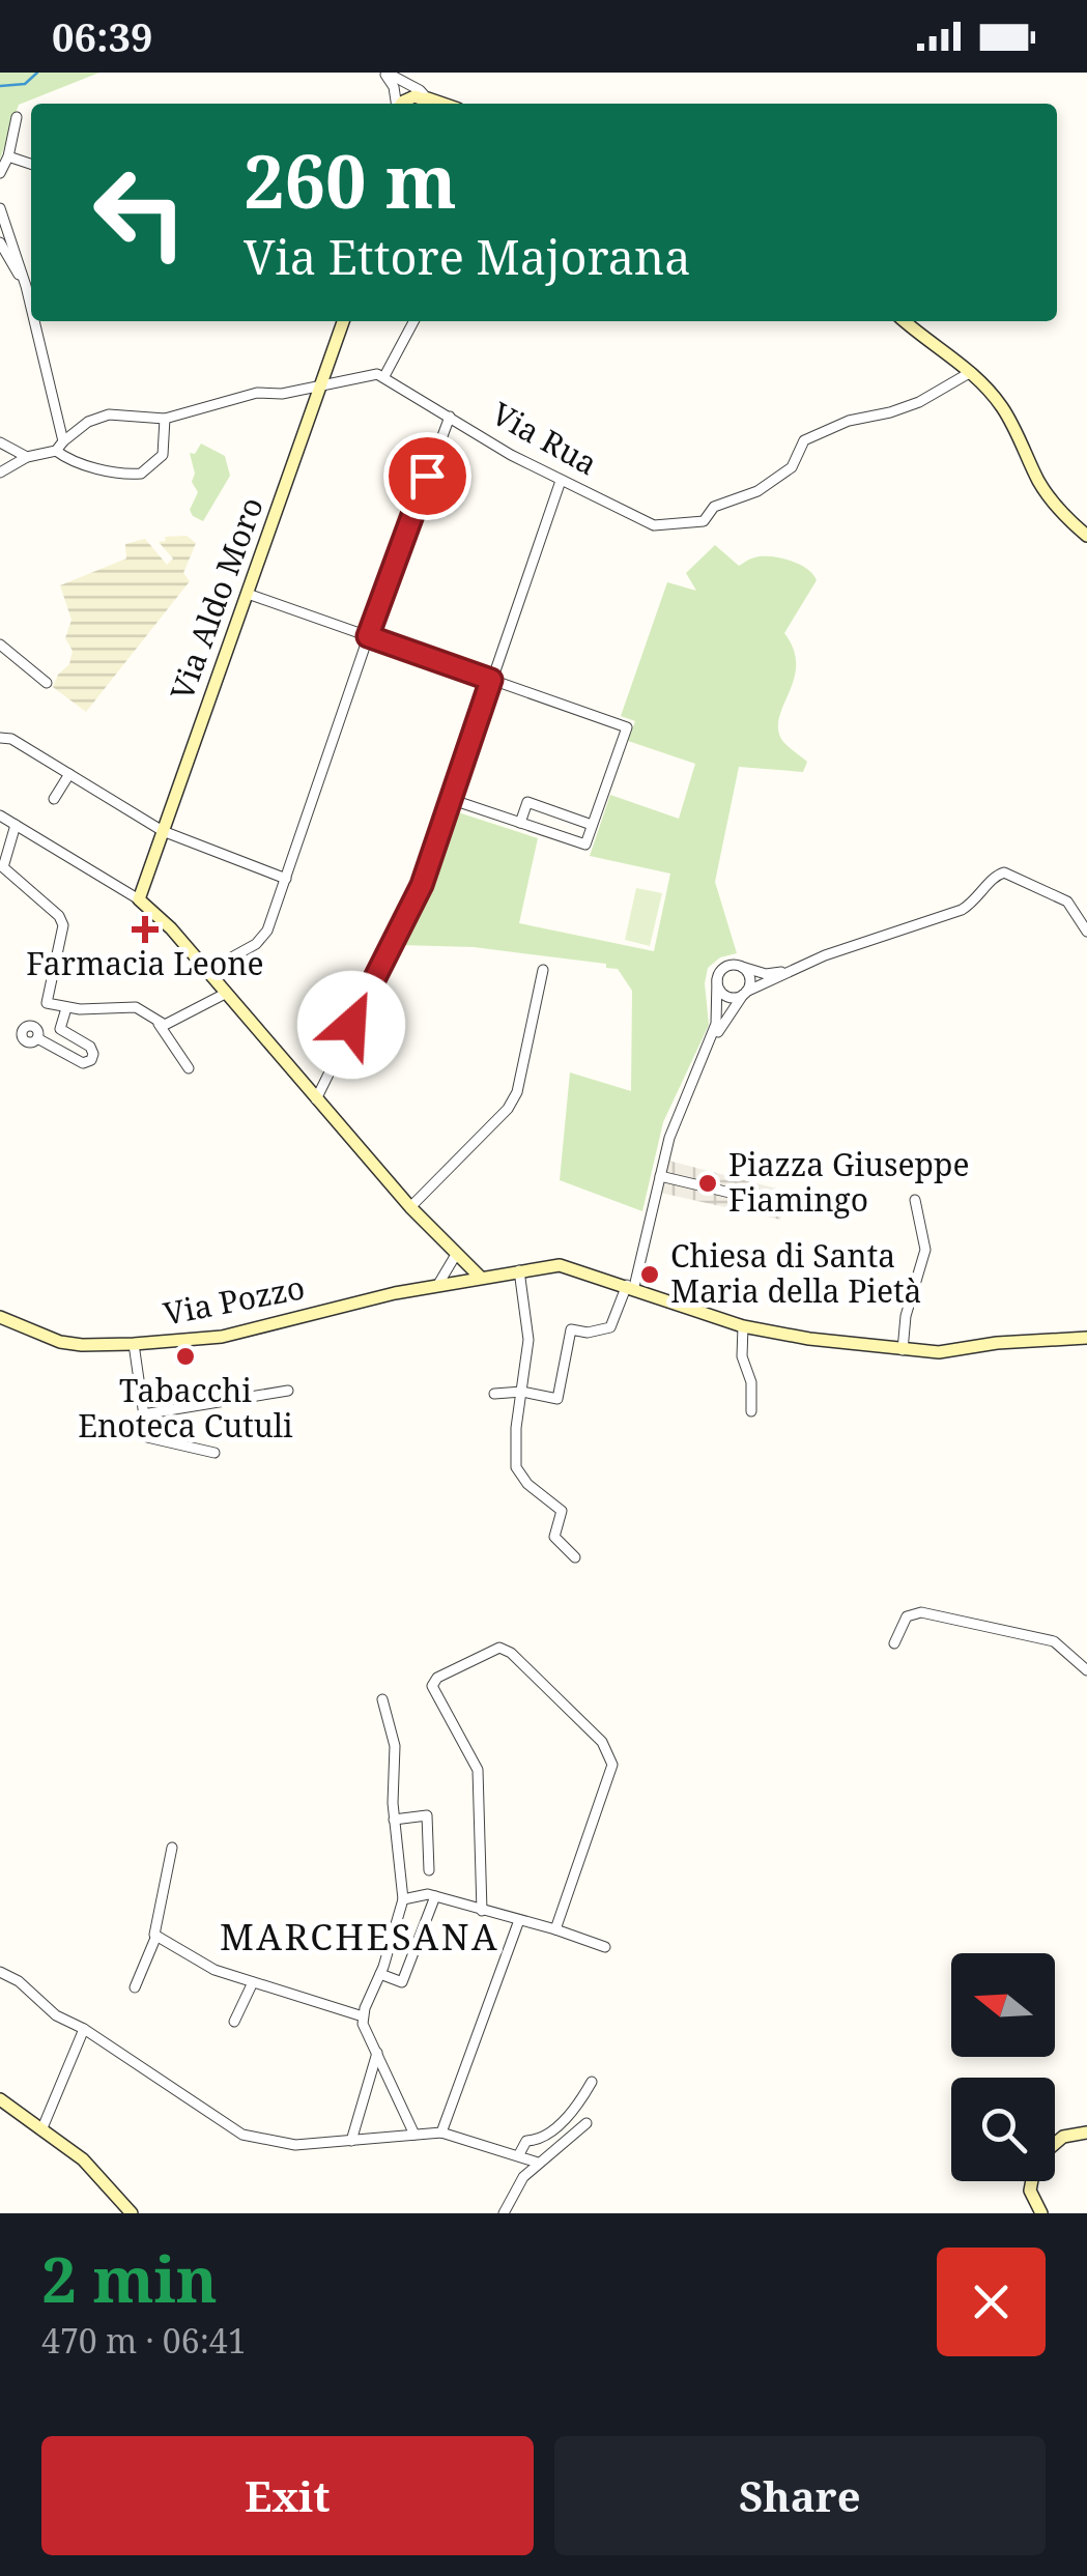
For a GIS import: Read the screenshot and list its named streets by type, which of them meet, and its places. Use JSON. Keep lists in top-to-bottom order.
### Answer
{
  "streets": {
    "street": ["Via Rua", "Via Aldo Moro", "Via Pozzo"]
  },
  "districts": ["MARCHESANA"],
  "places": {
    "health": ["Farmacia Leone"],
    "other": ["Piazza Giuseppe Fiamingo", "Chiesa di Santa Maria della Pietà", "Tabacchi Enoteca Cutuli"]
  },
  "north": "left",
  "page": {
    "status": "06:39",
    "turn": ["260 m", "Via Ettore Majorana"],
    "heading": ["2 min", "470 m · 06:41"],
    "buttons": ["Exit", "Share"]
  }
}
